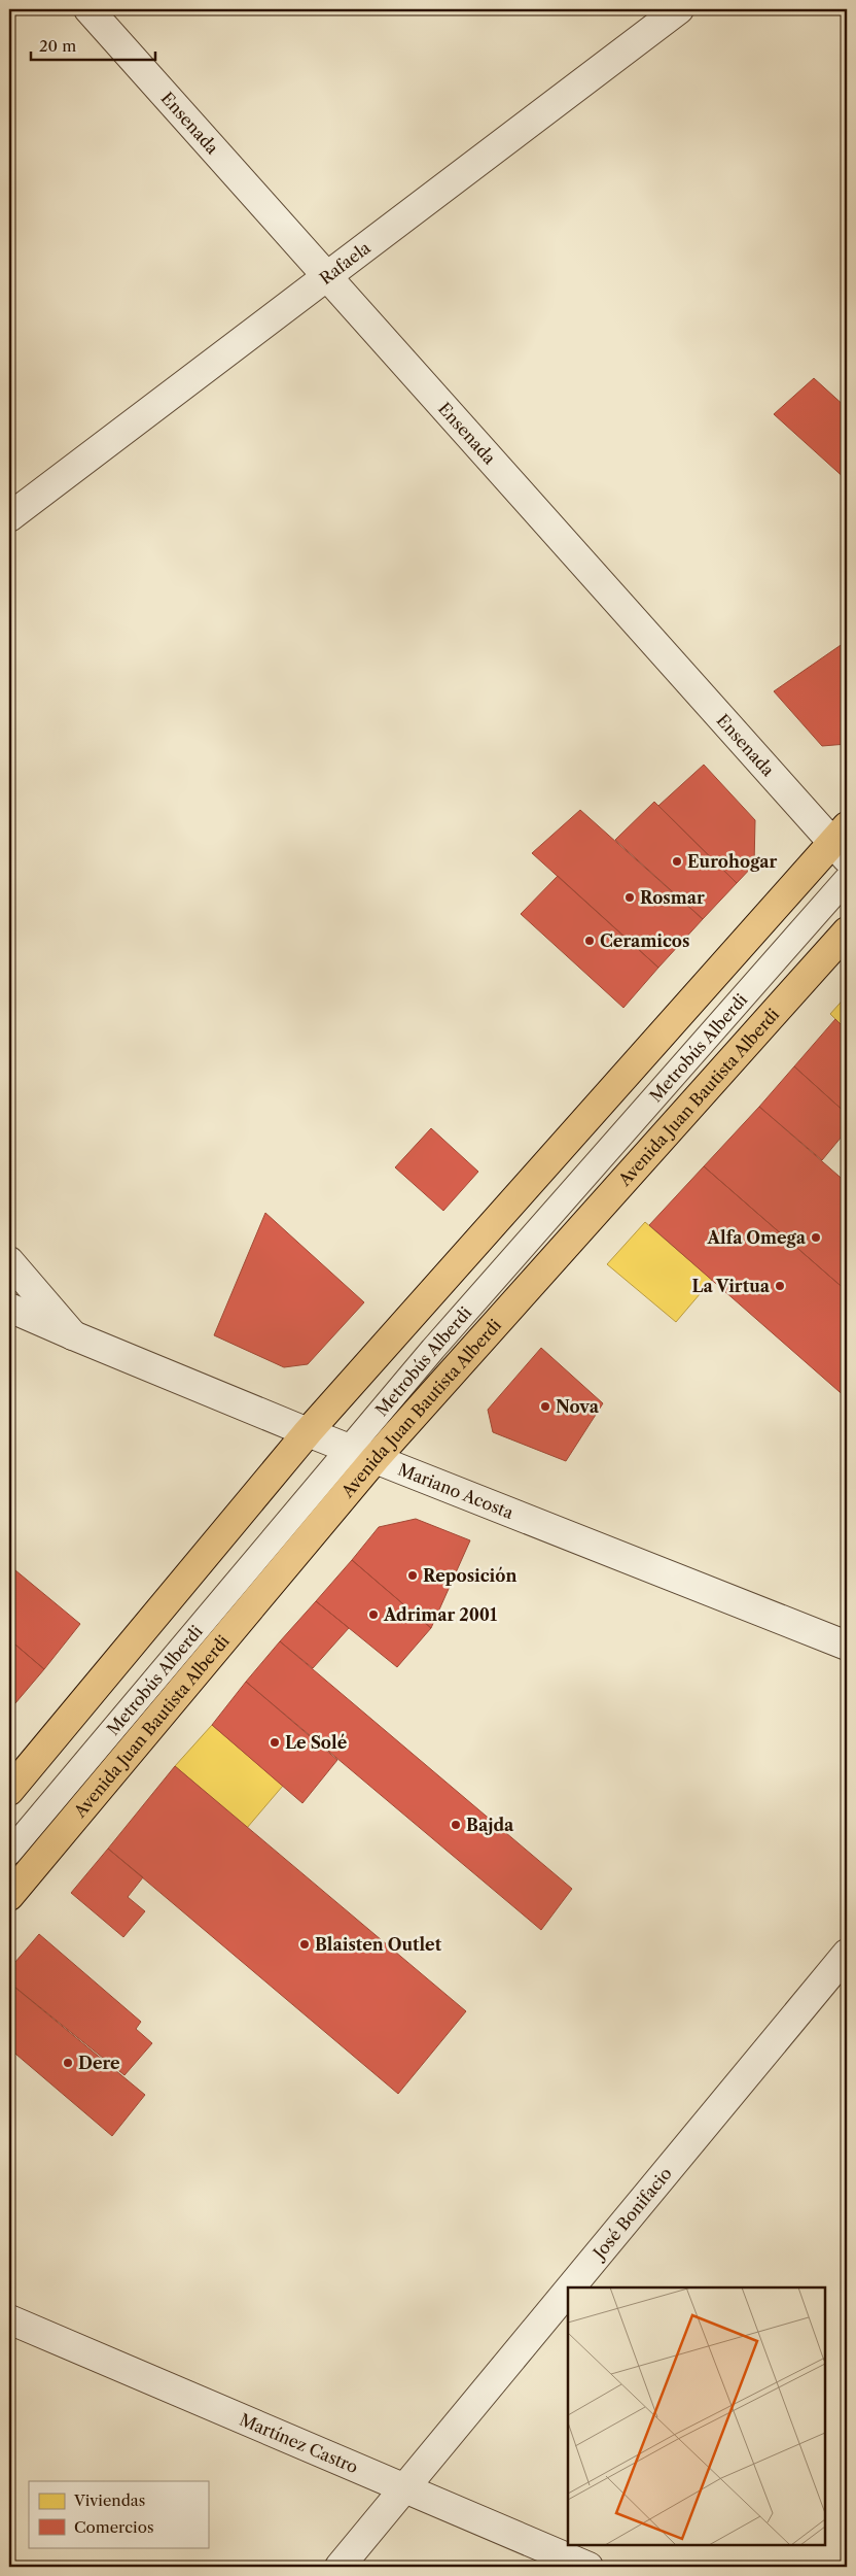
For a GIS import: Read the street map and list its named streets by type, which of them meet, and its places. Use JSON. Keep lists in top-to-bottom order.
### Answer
{
  "streets": {
    "main road": ["Avenida Juan Bautista Alberdi"],
    "street": [
      "Ensenada",
      "Rafaela",
      "Mariano Acosta",
      "José Bonifacio",
      "Martínez Castro"
    ],
    "lane": ["Metrobús Alberdi"]
  },
  "crossings": [
    ["Ensenada", "Rafaela"],
    ["Metrobús Alberdi", "Mariano Acosta"],
    ["Avenida Juan Bautista Alberdi", "Mariano Acosta"],
    ["José Bonifacio", "Martínez Castro"]
  ],
  "places": [
    "Eurohogar",
    "Rosmar",
    "Ceramicos",
    "Alfa Omega",
    "La Virtua",
    "Nova",
    "Reposición",
    "Adrimar 2001",
    "Le Solé",
    "Bajda",
    "Blaisten Outlet",
    "Dere"
  ],
  "legend": ["Viviendas", "Comercios"],
  "scale_bar": "20 m"
}
